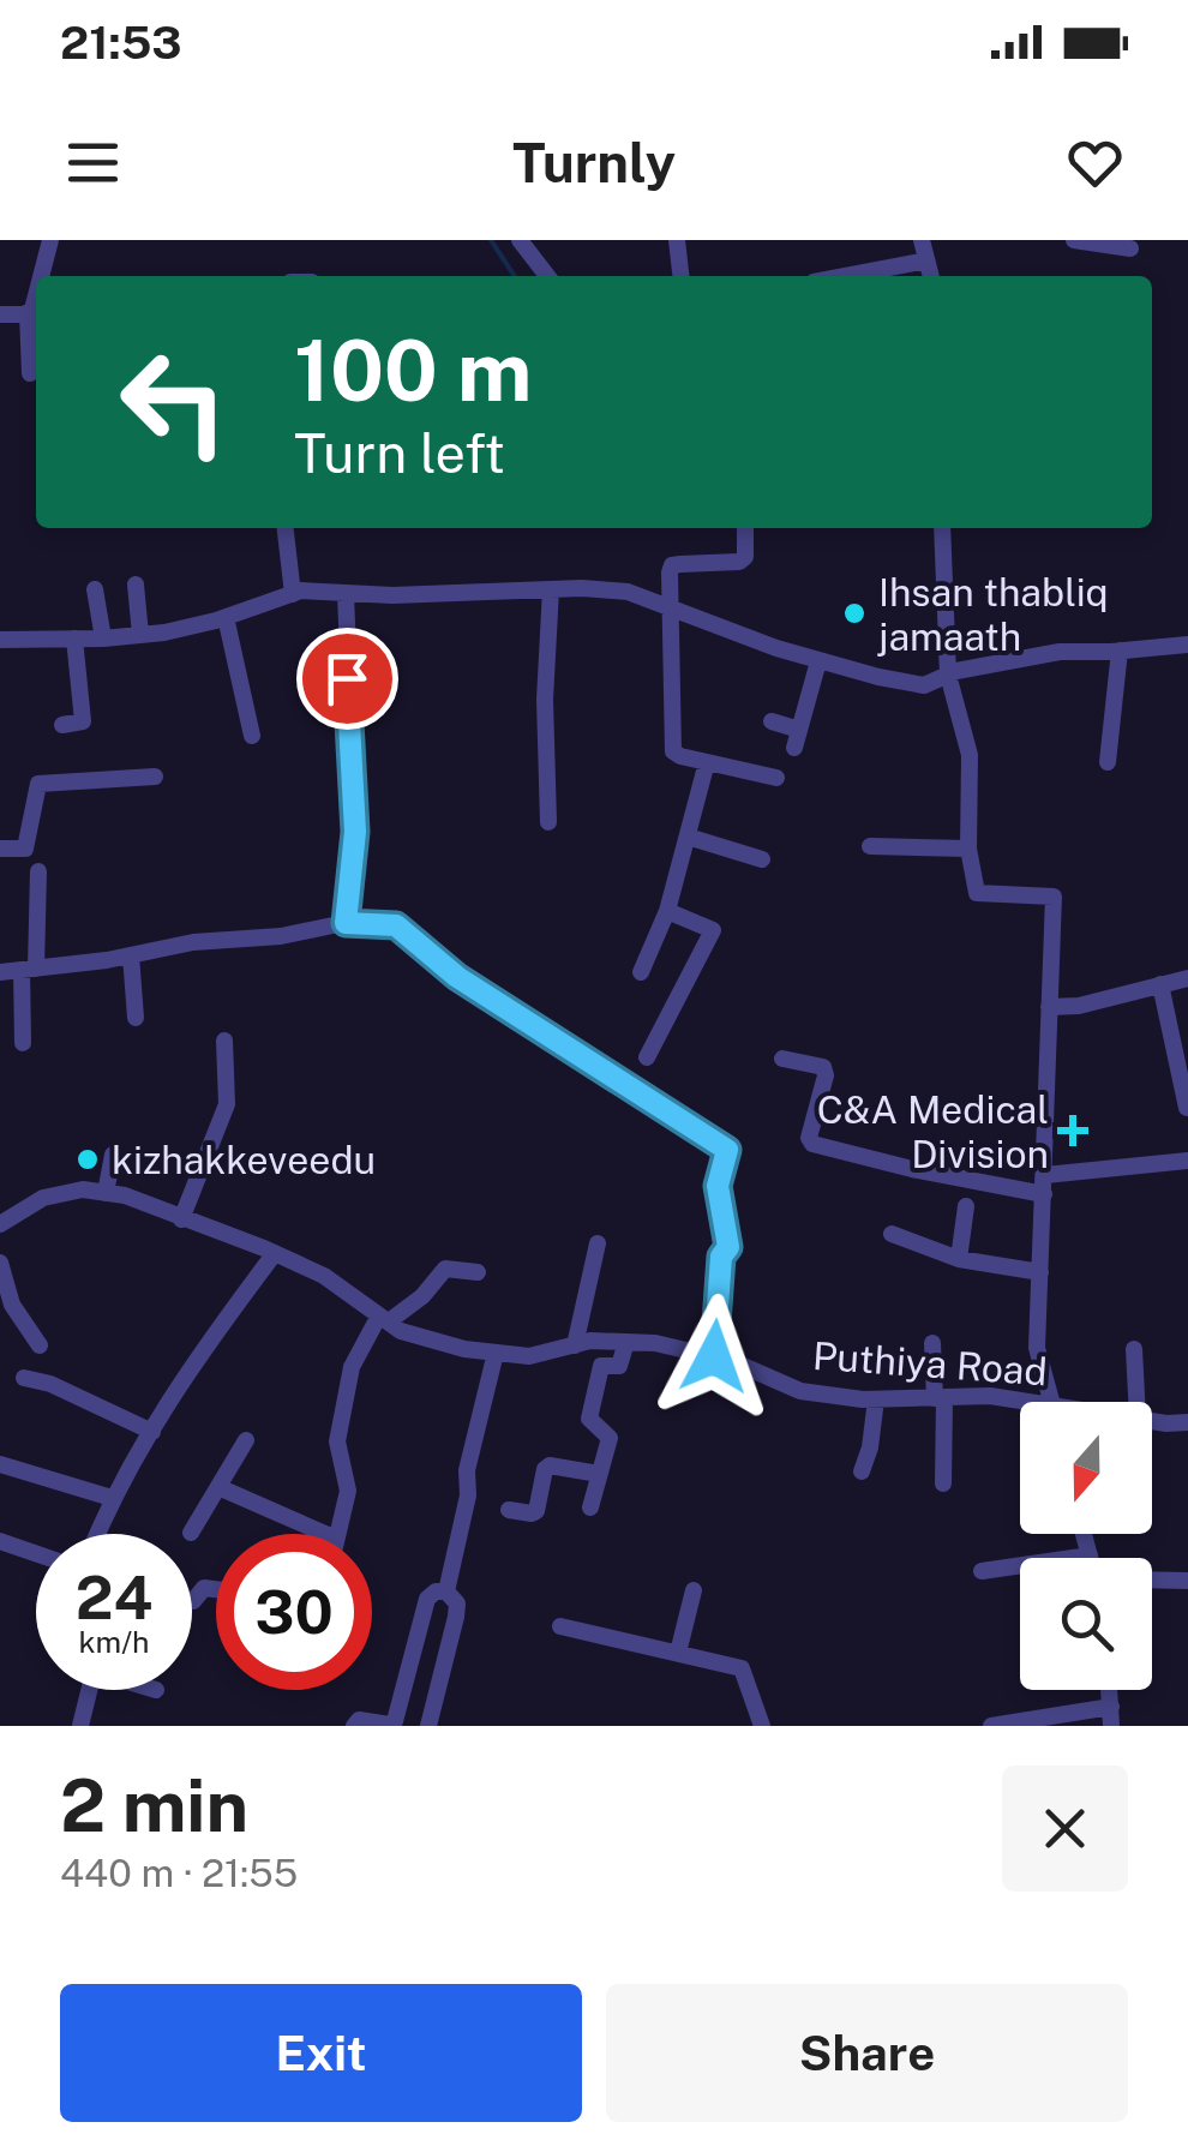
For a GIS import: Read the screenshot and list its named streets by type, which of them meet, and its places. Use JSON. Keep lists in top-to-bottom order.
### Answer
{
  "streets": {
    "street": ["Puthiya Road"]
  },
  "places": {
    "other": ["Ihsan thabliq jamaath", "kizhakkeveedu"],
    "health": ["C&A Medical Division"]
  },
  "north": "bottom",
  "page": {
    "status": "21:53",
    "header": "Turnly",
    "turn": ["100 m", "Turn left"],
    "speed": "24 km/h",
    "limit": "30",
    "heading": ["2 min", "440 m · 21:55"],
    "buttons": ["Exit", "Share"]
  }
}
